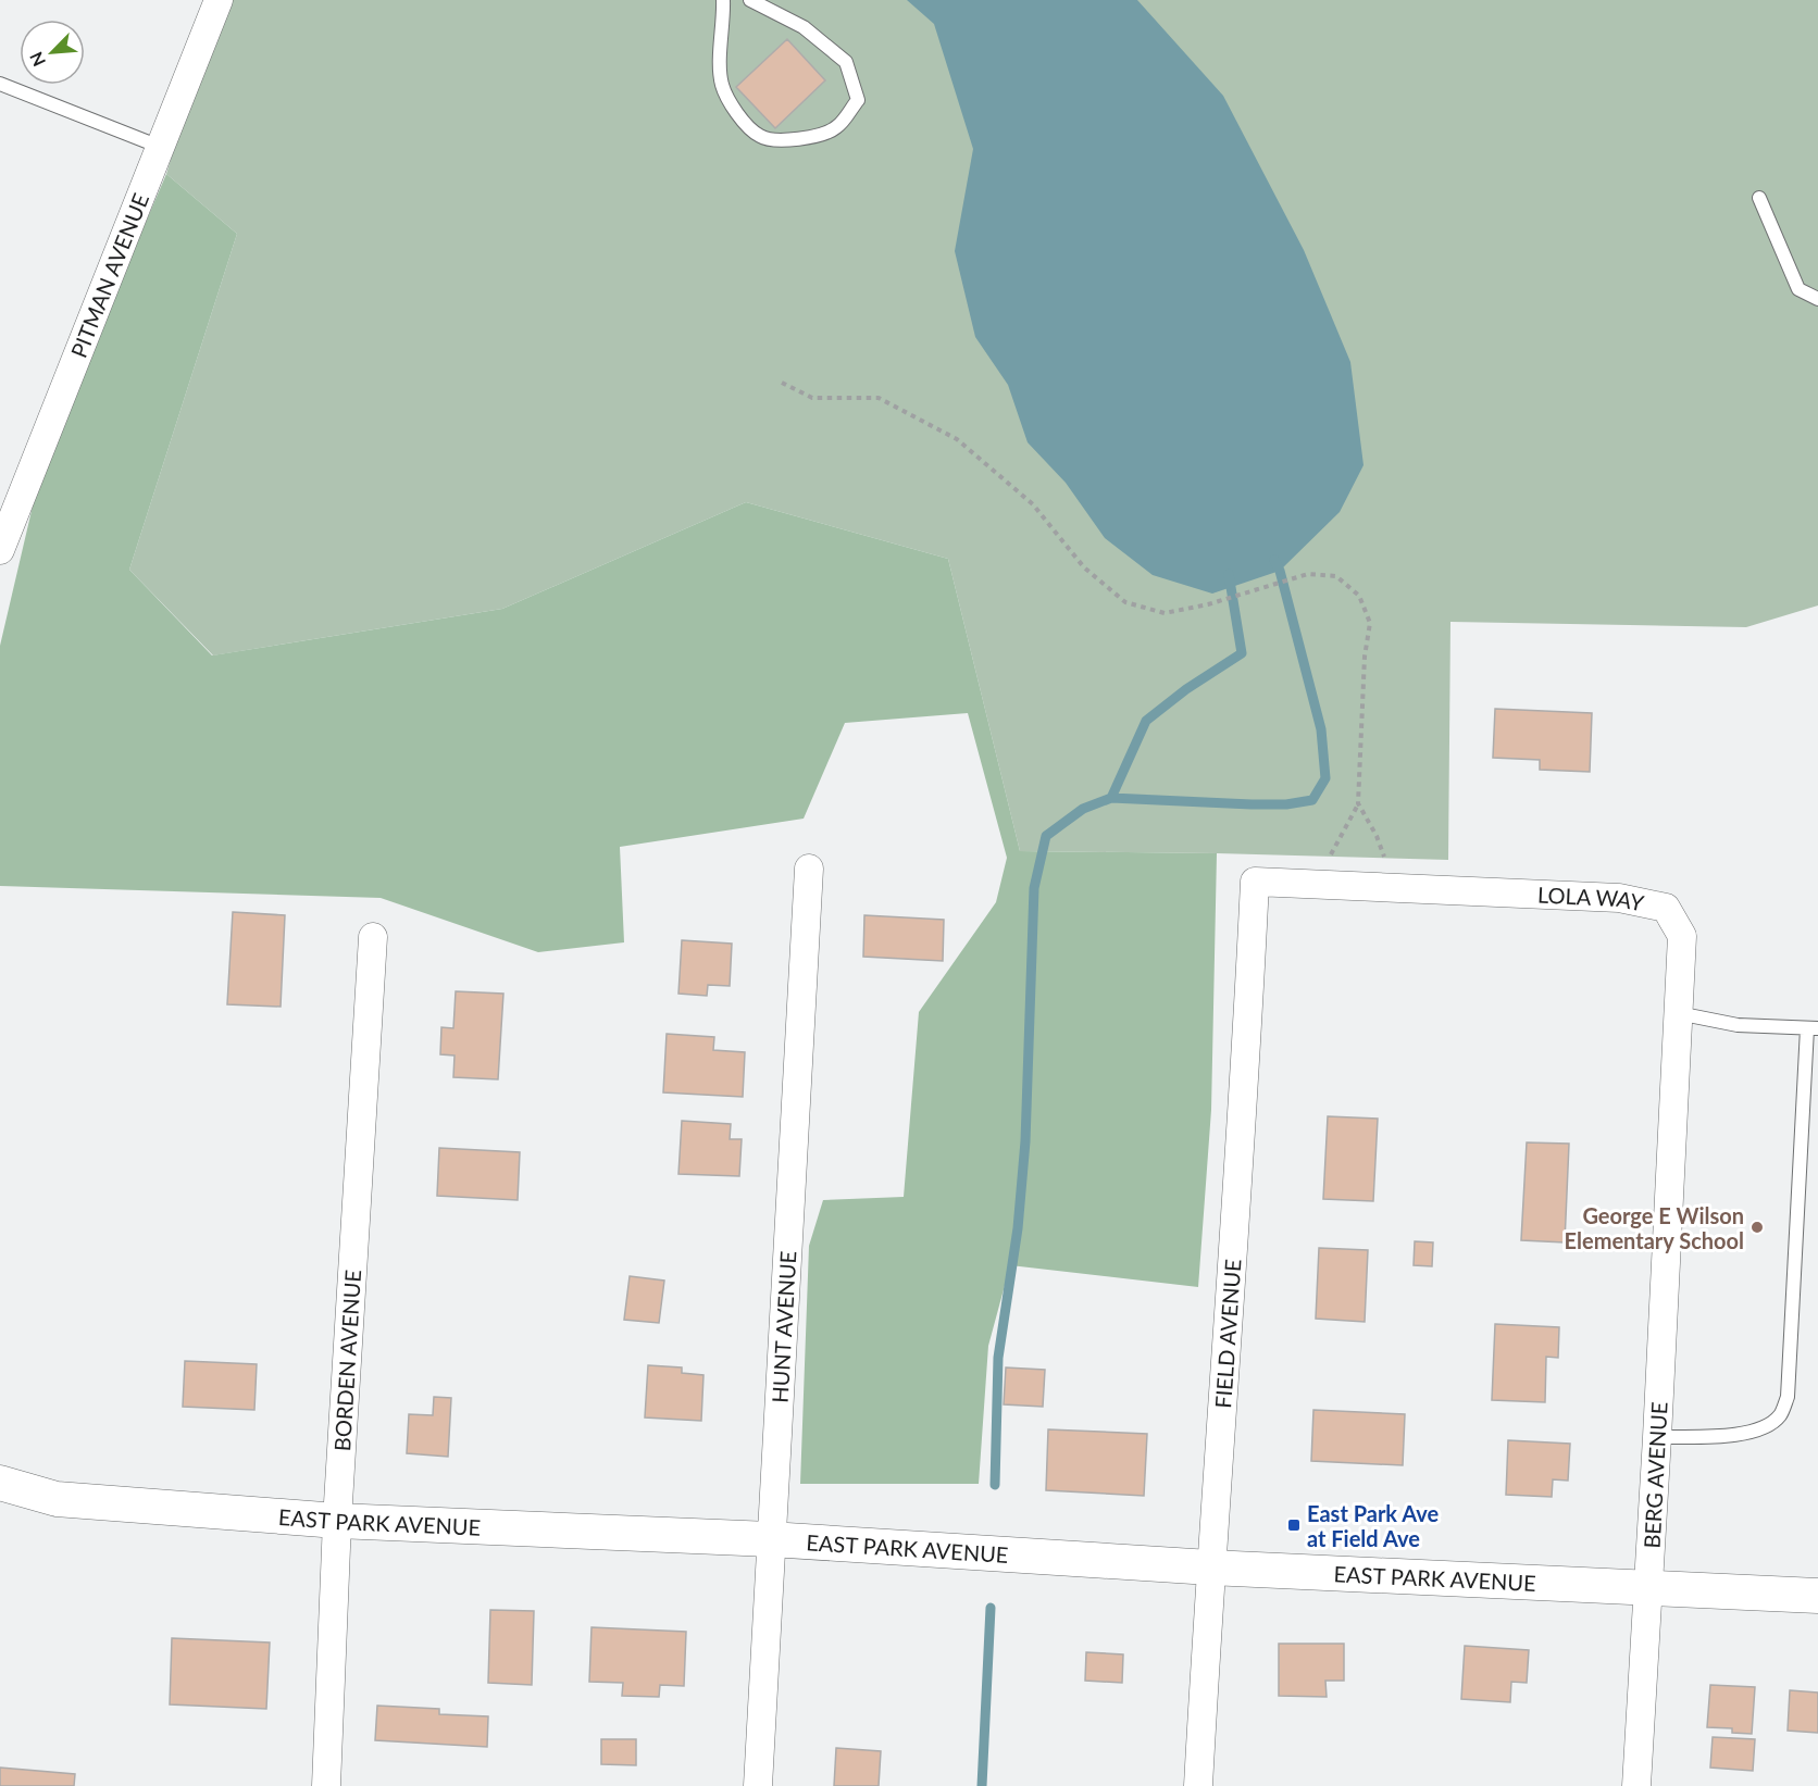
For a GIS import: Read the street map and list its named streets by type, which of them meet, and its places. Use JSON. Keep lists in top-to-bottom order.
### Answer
{
  "streets": {
    "street": [
      "PITMAN AVENUE",
      "LOLA WAY",
      "HUNT AVENUE",
      "FIELD AVENUE",
      "BORDEN AVENUE",
      "BERG AVENUE",
      "EAST PARK AVENUE"
    ]
  },
  "crossings": [
    ["LOLA WAY", "FIELD AVENUE"],
    ["LOLA WAY", "BERG AVENUE"],
    ["HUNT AVENUE", "EAST PARK AVENUE"],
    ["FIELD AVENUE", "EAST PARK AVENUE"],
    ["BORDEN AVENUE", "EAST PARK AVENUE"],
    ["BERG AVENUE", "EAST PARK AVENUE"]
  ],
  "places": {
    "other": ["George E Wilson Elementary School"],
    "transit": ["East Park Ave at Field Ave"]
  },
  "north": "bottom left"
}
